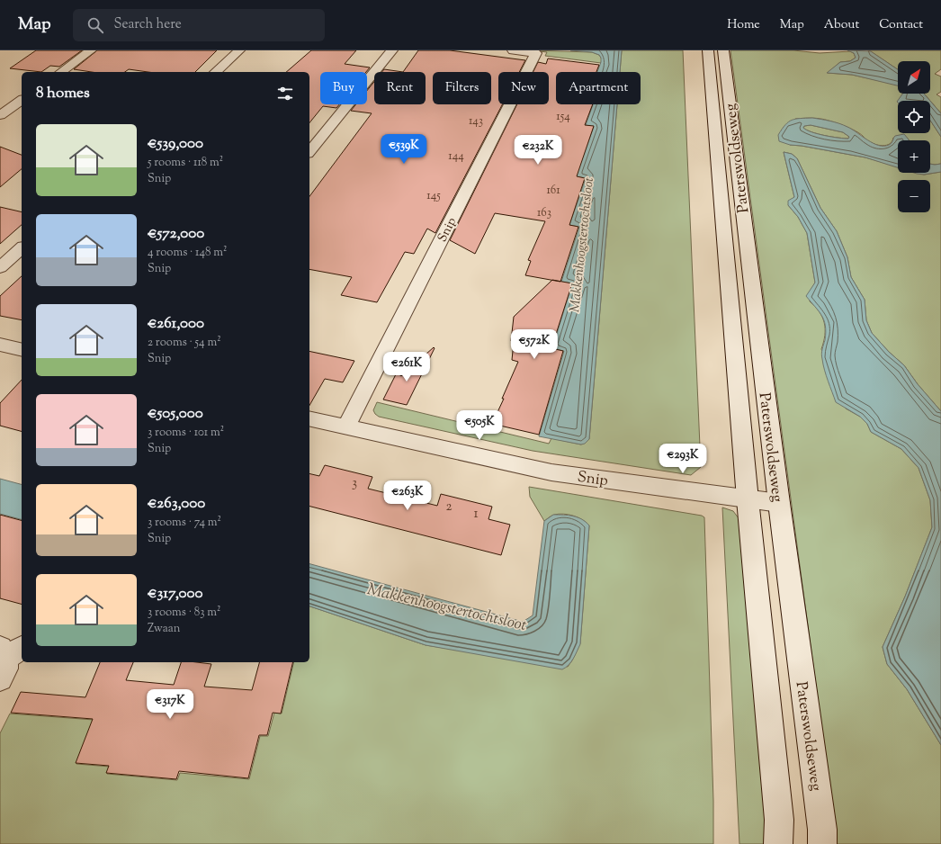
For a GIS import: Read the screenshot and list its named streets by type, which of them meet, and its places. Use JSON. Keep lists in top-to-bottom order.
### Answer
{
  "streets": {
    "main road": ["Paterswoldseweg", "Snip"]
  },
  "crossings": [
    ["Paterswoldseweg", "Snip"]
  ],
  "water": ["Makkenhoogstertochtsloot"],
  "house_numbers": [
    "154",
    "143",
    "144",
    "161",
    "145",
    "163",
    "3",
    "2",
    "1"
  ],
  "north": "top right",
  "page": {
    "header": "Map",
    "search": "Search here",
    "nav": [
      "Home",
      "Map",
      "About",
      "Contact"
    ],
    "map_buttons": ["+", "−"],
    "chip": [
      "Buy",
      "Rent",
      "Filters",
      "New",
      "Apartment"
    ],
    "heading": "8 homes",
    "list": [
      {
        "name": "€539,000",
        "note": "5 rooms · 118 m² · Snip"
      },
      {
        "name": "€572,000",
        "note": "4 rooms · 148 m² · Snip"
      },
      {
        "name": "€261,000",
        "note": "2 rooms · 54 m² · Snip"
      },
      {
        "name": "€505,000",
        "note": "3 rooms · 101 m² · Snip"
      },
      {
        "name": "€263,000",
        "note": "3 rooms · 74 m² · Snip"
      },
      {
        "name": "€317,000",
        "note": "3 rooms · 83 m² · Zwaan"
      }
    ],
    "price": [
      "€539K",
      "€232K",
      "€572K",
      "€261K",
      "€505K",
      "€293K",
      "€263K",
      "€317K"
    ]
  }
}
